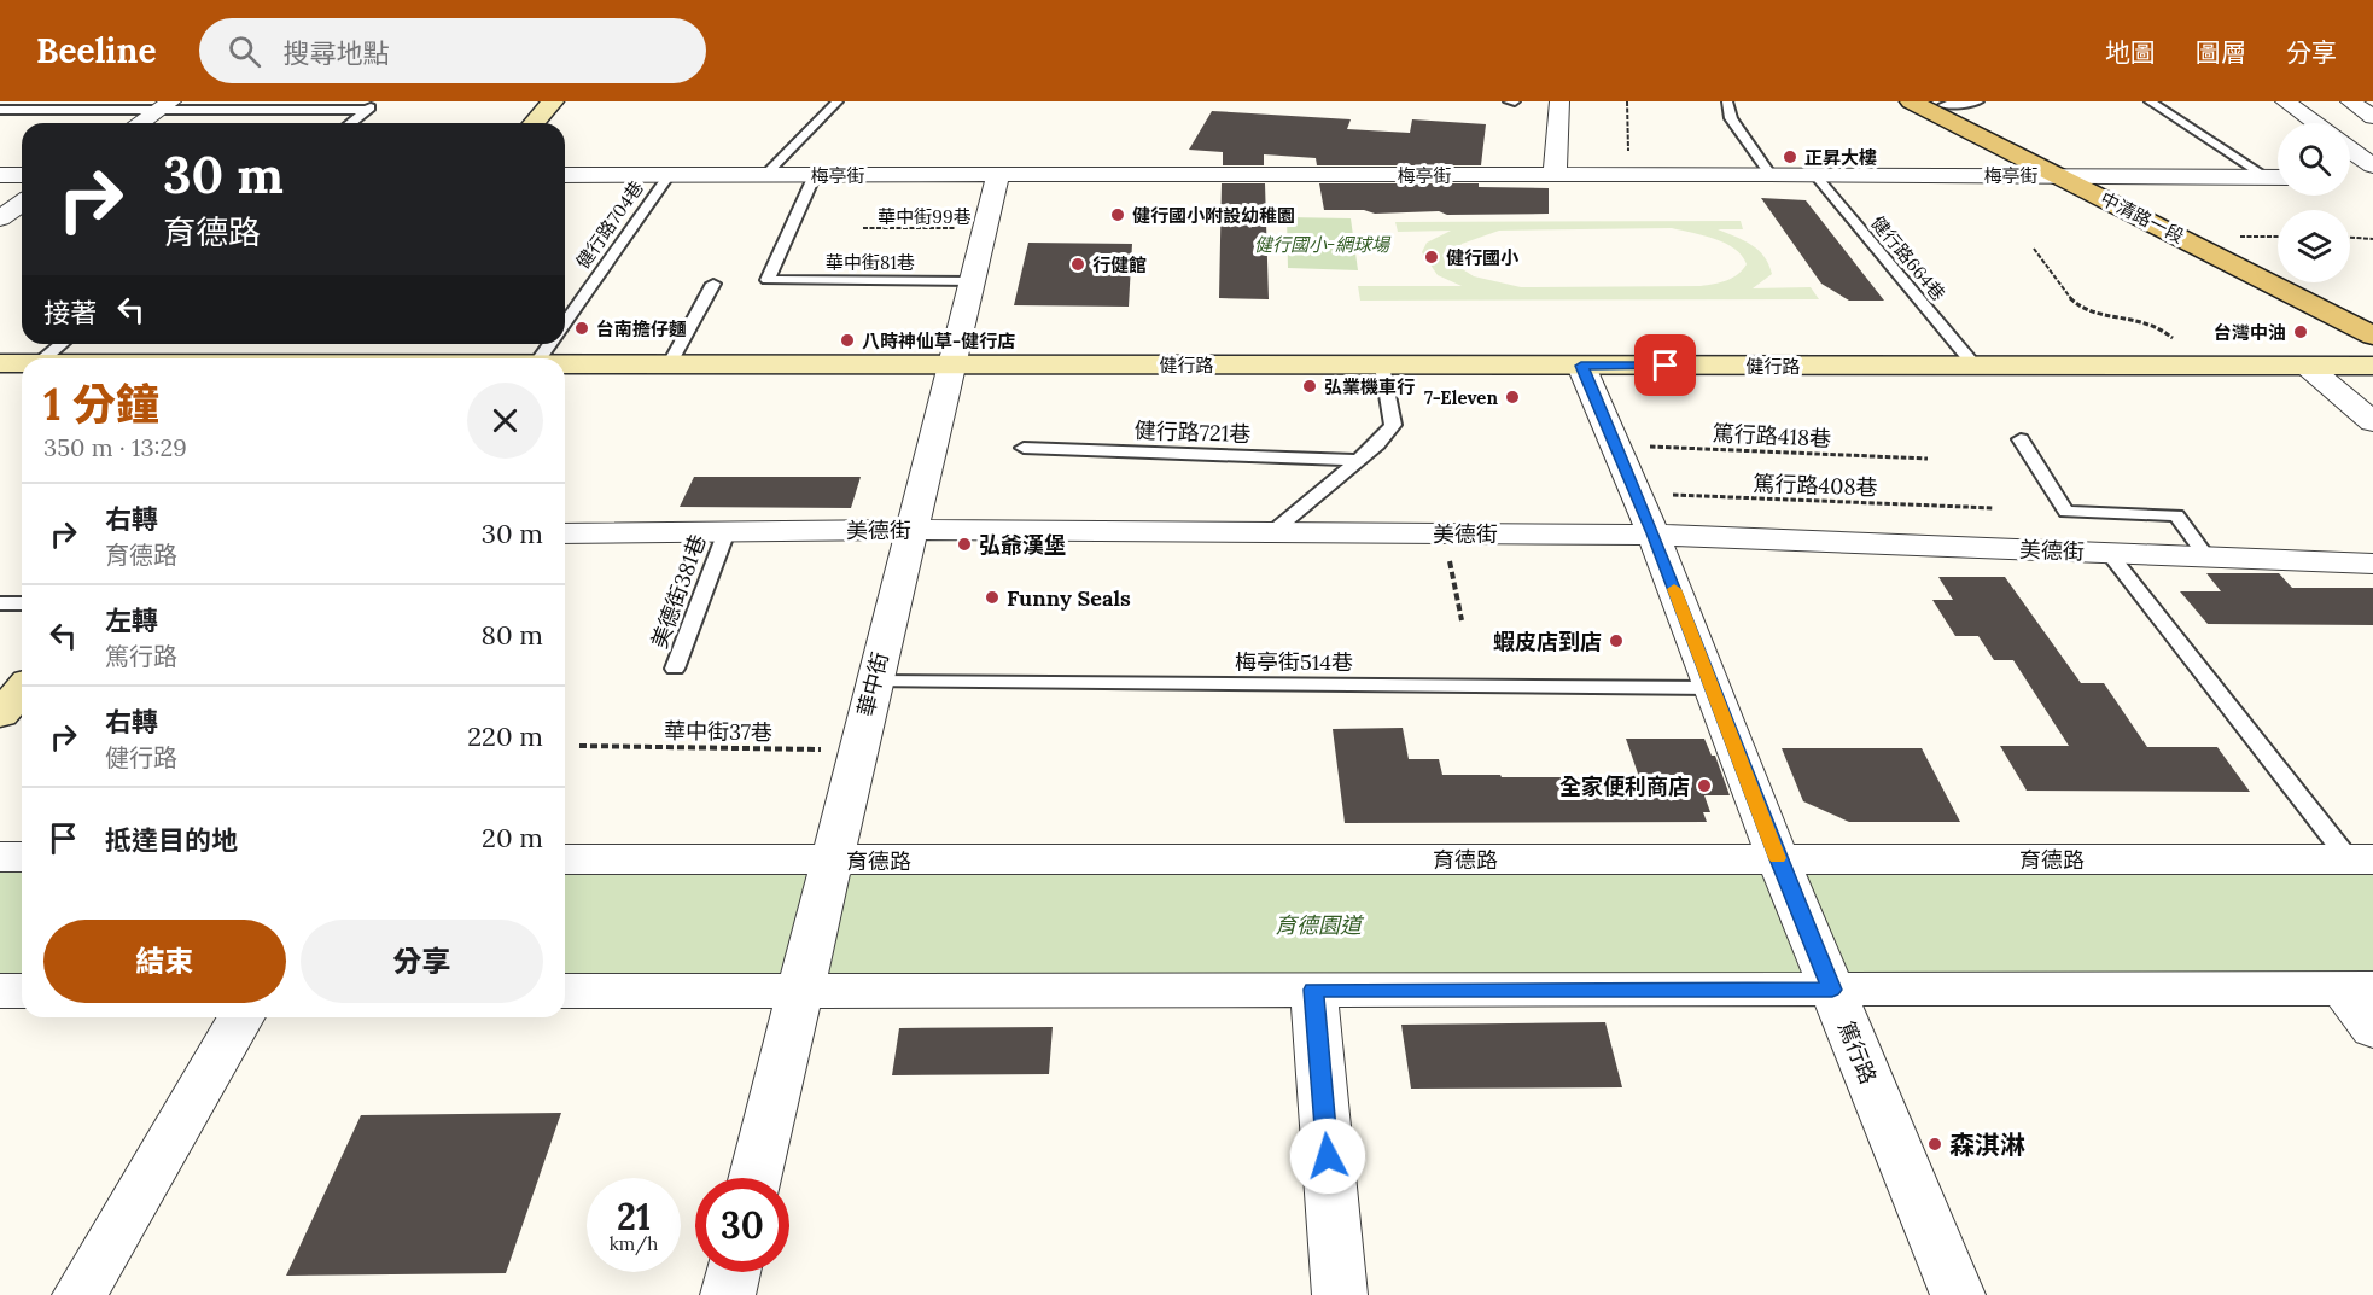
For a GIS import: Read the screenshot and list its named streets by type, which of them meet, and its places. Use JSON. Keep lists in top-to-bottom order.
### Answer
{
  "streets": {
    "main road": ["中清路一段"],
    "street": [
      "梅亭街",
      "健行路",
      "美德街",
      "華中街",
      "育德路",
      "篤行路"
    ],
    "lane": [
      "健行路704巷",
      "健行路664巷",
      "華中街81巷",
      "健行路721巷",
      "美德街381巷",
      "梅亭街514巷"
    ],
    "path": [
      "華中街99巷",
      "篤行路418巷",
      "篤行路408巷",
      "華中街37巷"
    ]
  },
  "crossings": [
    ["梅亭街", "中清路一段"],
    ["梅亭街", "健行路704巷"],
    ["梅亭街", "健行路664巷"],
    ["梅亭街", "華中街81巷"],
    ["梅亭街", "華中街"],
    ["華中街99巷", "華中街"],
    ["健行路664巷", "健行路"],
    ["華中街81巷", "華中街"],
    ["健行路", "華中街"],
    ["健行路", "篤行路"],
    ["篤行路418巷", "篤行路"],
    ["篤行路408巷", "篤行路"],
    ["美德街", "美德街381巷"],
    ["美德街", "華中街"],
    ["美德街", "篤行路"],
    ["梅亭街514巷", "華中街"],
    ["梅亭街514巷", "篤行路"],
    ["華中街", "華中街37巷"],
    ["華中街", "育德路"],
    ["育德路", "篤行路"]
  ],
  "parks": ["健行國小-網球場", "育德園道"],
  "places": [
    "正昇大樓",
    "健行國小附設幼稚園",
    "健行國小",
    "行健館",
    "台南擔仔麵",
    "台灣中油",
    "八時神仙草-健行店",
    "弘業機車行",
    "7-Eleven",
    "弘爺漢堡",
    "Funny Seals",
    "蝦皮店到店",
    "全家便利商店",
    "森淇淋"
  ],
  "page": {
    "header": "Beeline",
    "search": "搜尋地點",
    "nav": ["地圖", "圖層", "分享"],
    "turn": ["30 m", "育德路"],
    "then": "接著",
    "heading": ["1 分鐘", "350 m · 13:29"],
    "list": [
      {
        "name": "右轉",
        "note": "育德路",
        "value": "30 m"
      },
      {
        "name": "左轉",
        "note": "篤行路",
        "value": "80 m"
      },
      {
        "name": "右轉",
        "note": "健行路",
        "value": "220 m"
      },
      {
        "name": "抵達目的地",
        "value": "20 m"
      }
    ],
    "buttons": ["結束", "分享"],
    "speed": "21 km/h",
    "limit": "30"
  }
}
